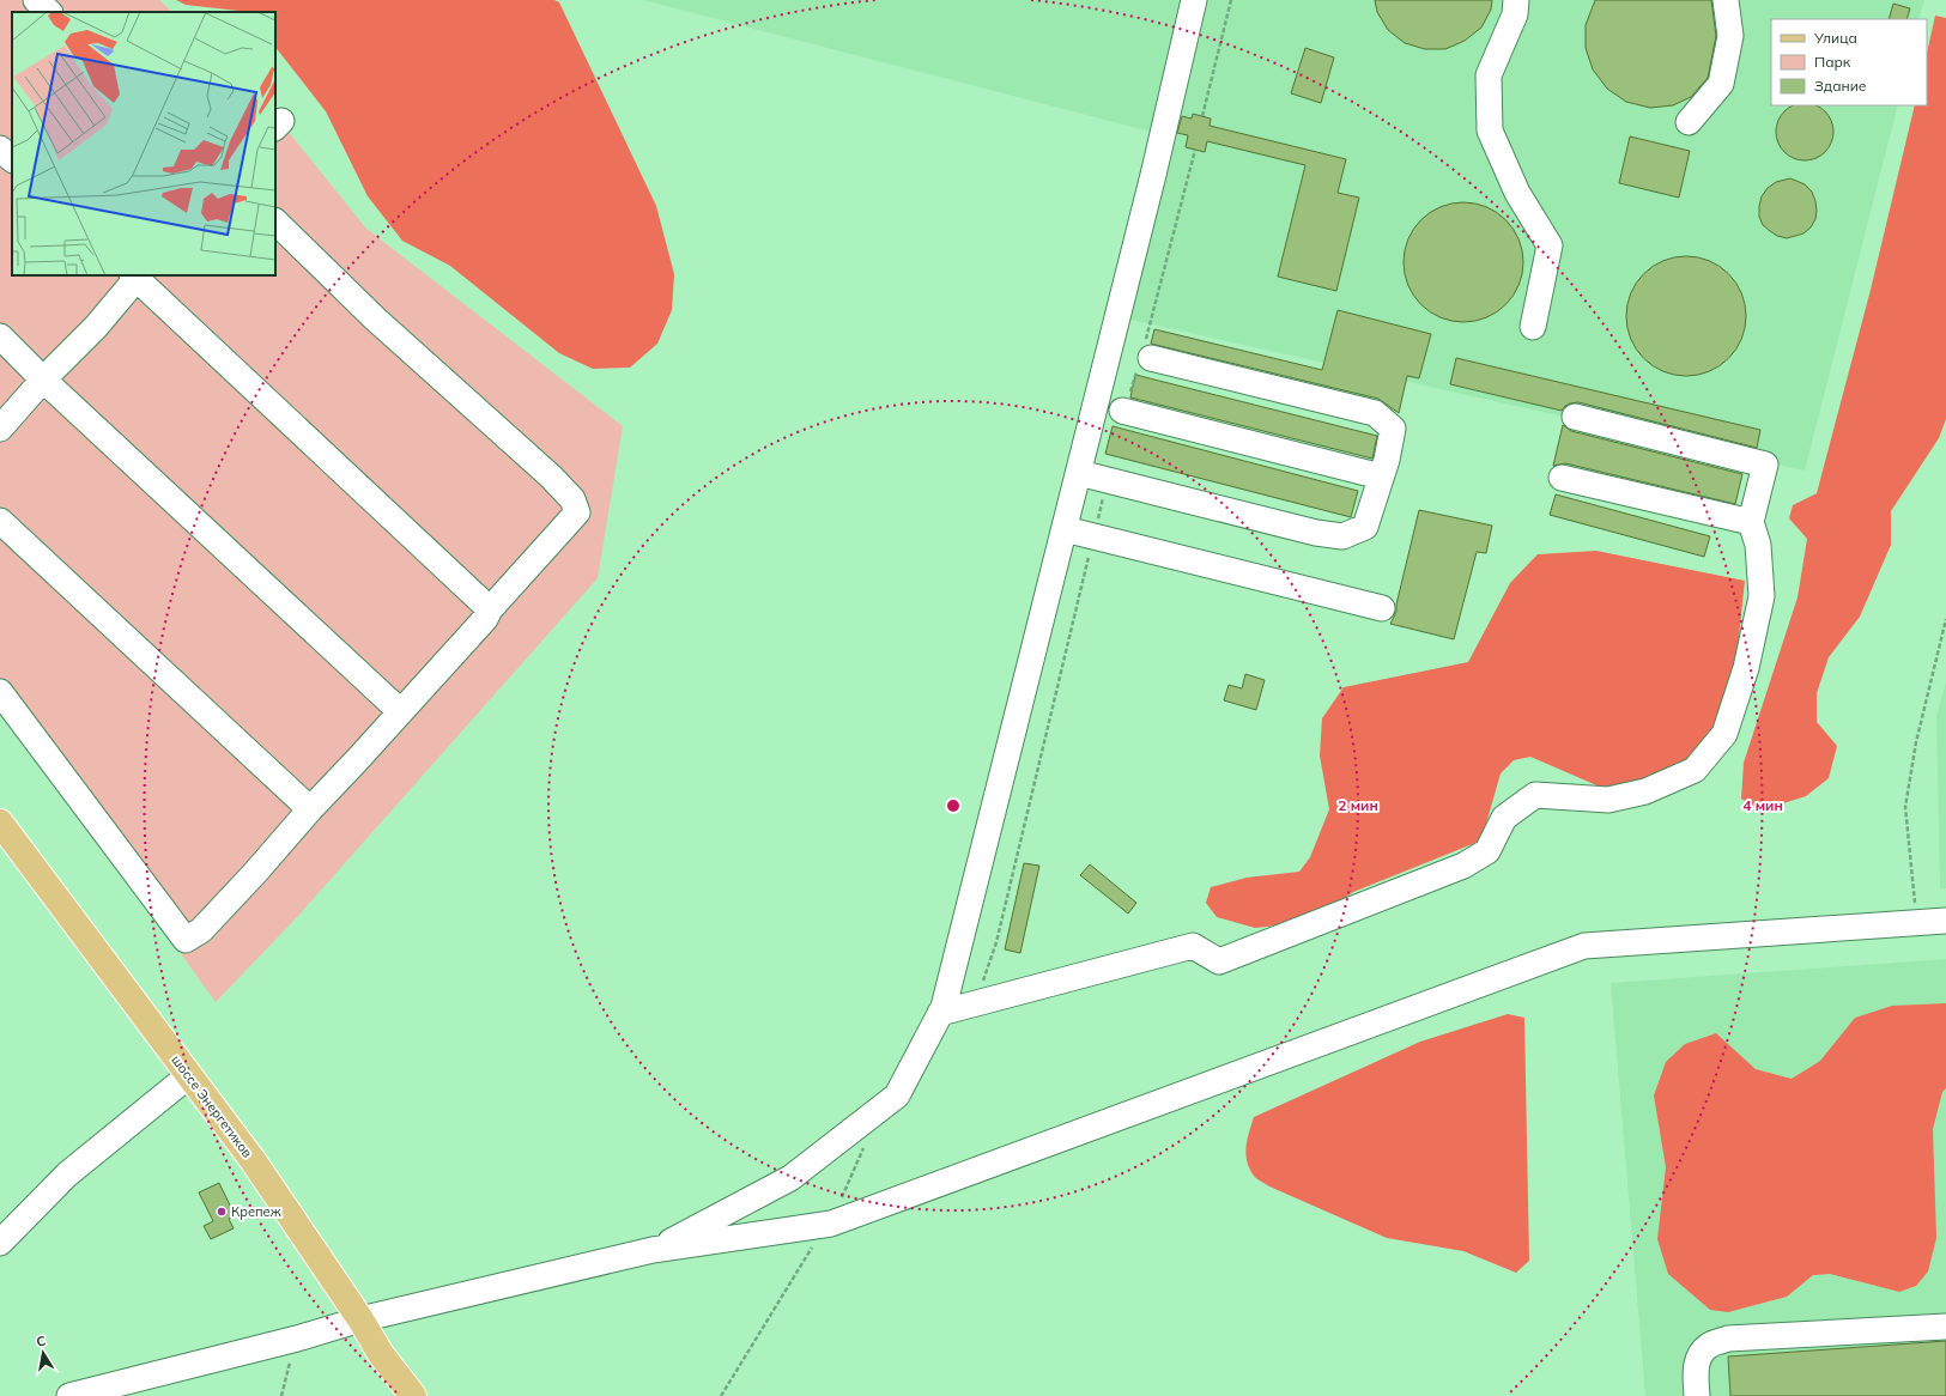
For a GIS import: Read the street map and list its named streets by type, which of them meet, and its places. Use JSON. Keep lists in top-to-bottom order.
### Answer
{
  "streets": {
    "main road": ["шоссе Энергетиков"]
  },
  "places": ["Крепеж"],
  "legend": ["Улица", "Парк", "Здание"],
  "north": "top",
  "rings": ["2 мин", "4 мин"]
}
